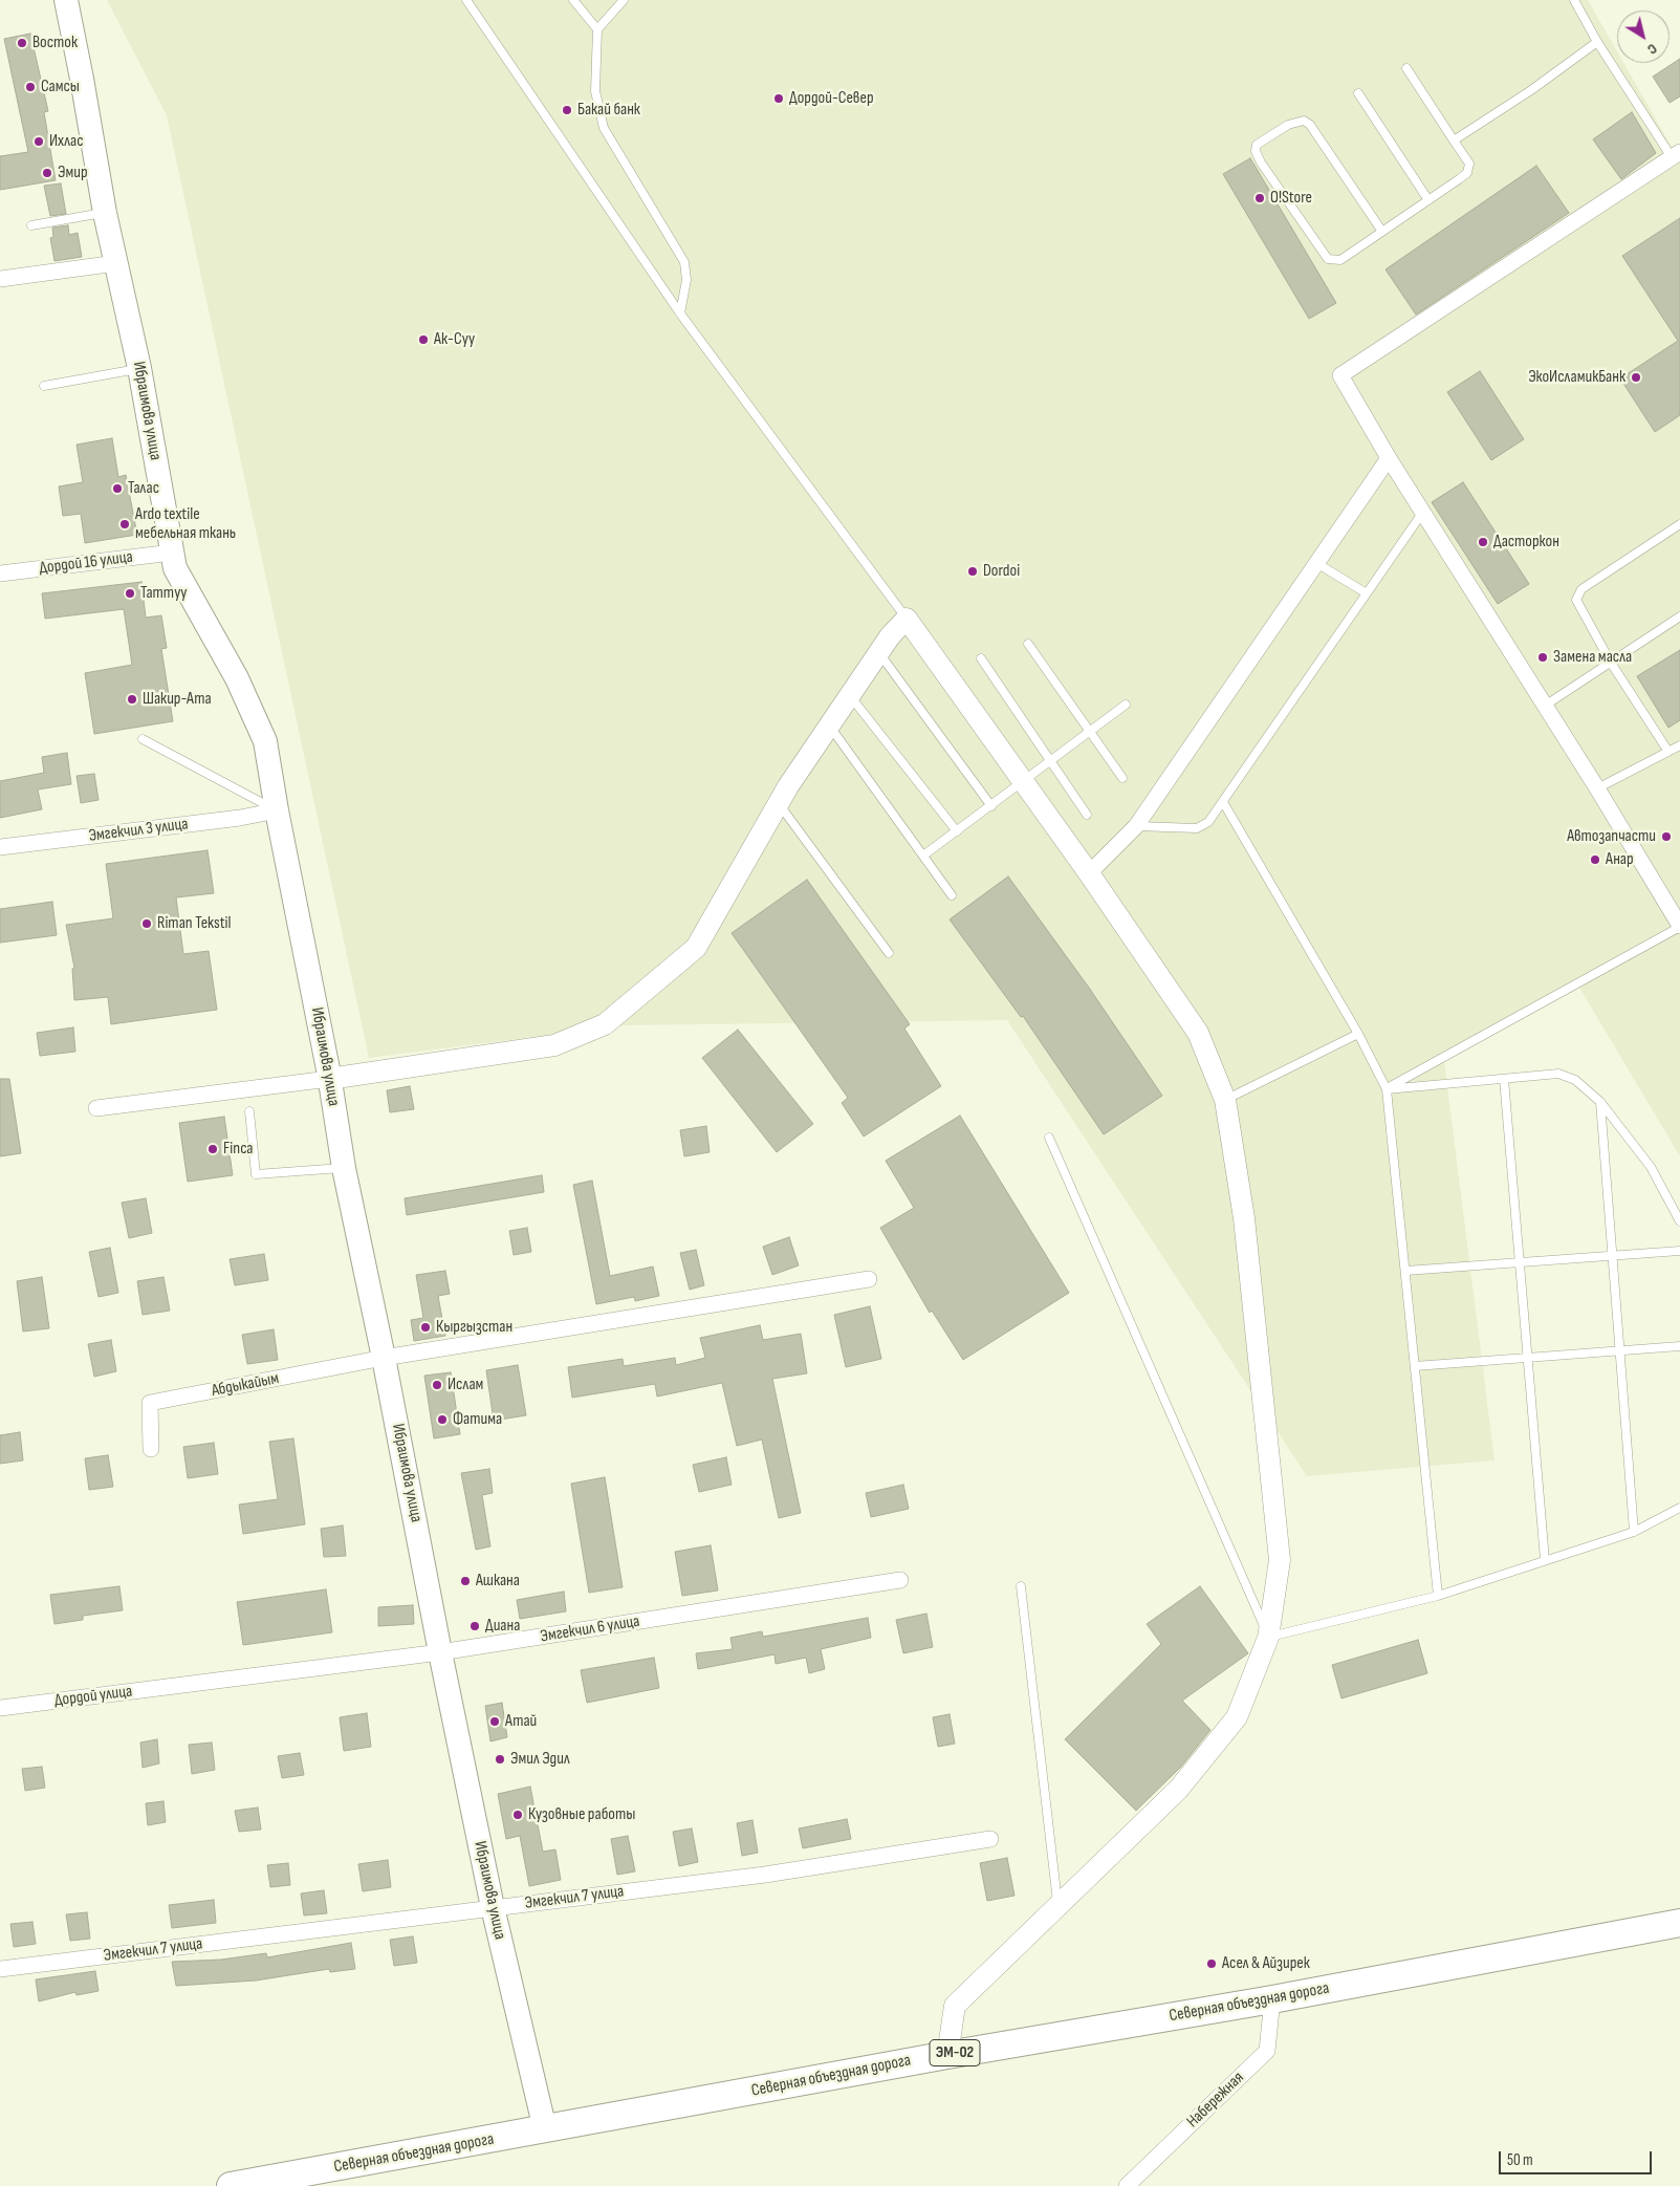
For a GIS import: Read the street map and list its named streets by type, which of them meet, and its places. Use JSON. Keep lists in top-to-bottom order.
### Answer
{
  "streets": {
    "highway": ["Северная объездная дорога", "ЭМ-02"],
    "main road": ["Ибраимова улица"],
    "street": [
      "Дордой 16 улица",
      "Эмгекчил 3 улица",
      "Абдыкайым",
      "Эмгекчил 6 улица",
      "Дордой улица",
      "Эмгекчил 7 улица",
      "Набережная"
    ]
  },
  "crossings": [
    ["Ибраимова улица", "Дордой 16 улица"],
    ["Ибраимова улица", "Эмгекчил 3 улица"],
    ["Ибраимова улица", "Абдыкайым"],
    ["Ибраимова улица", "Эмгекчил 6 улица"],
    ["Ибраимова улица", "Эмгекчил 7 улица"],
    ["Ибраимова улица", "Северная объездная дорога"],
    ["Эмгекчил 6 улица", "Дордой улица"],
    ["Северная объездная дорога", "Набережная"]
  ],
  "places": [
    "Восток",
    "Самсы",
    "Дордой-Север",
    "Бакай банк",
    "Ихлас",
    "Эмир",
    "O!Store",
    "Ак-Суу",
    "ЭкоИсламикБанк",
    "Талас",
    "Ardo textile мебельная ткань",
    "Дасторкон",
    "Dordoi",
    "Таттуу",
    "Замена масла",
    "Шакир-Ата",
    "Автозапчасти",
    "Анар",
    "Riman Tekstil",
    "Finca",
    "Кыргызстан",
    "Ислам",
    "Фатима",
    "Ашкана",
    "Диана",
    "Атай",
    "Эмил Эдил",
    "Кузовные работы",
    "Асел & Айзирек"
  ],
  "scale_bar": "50 m",
  "north": "bottom right"
}
